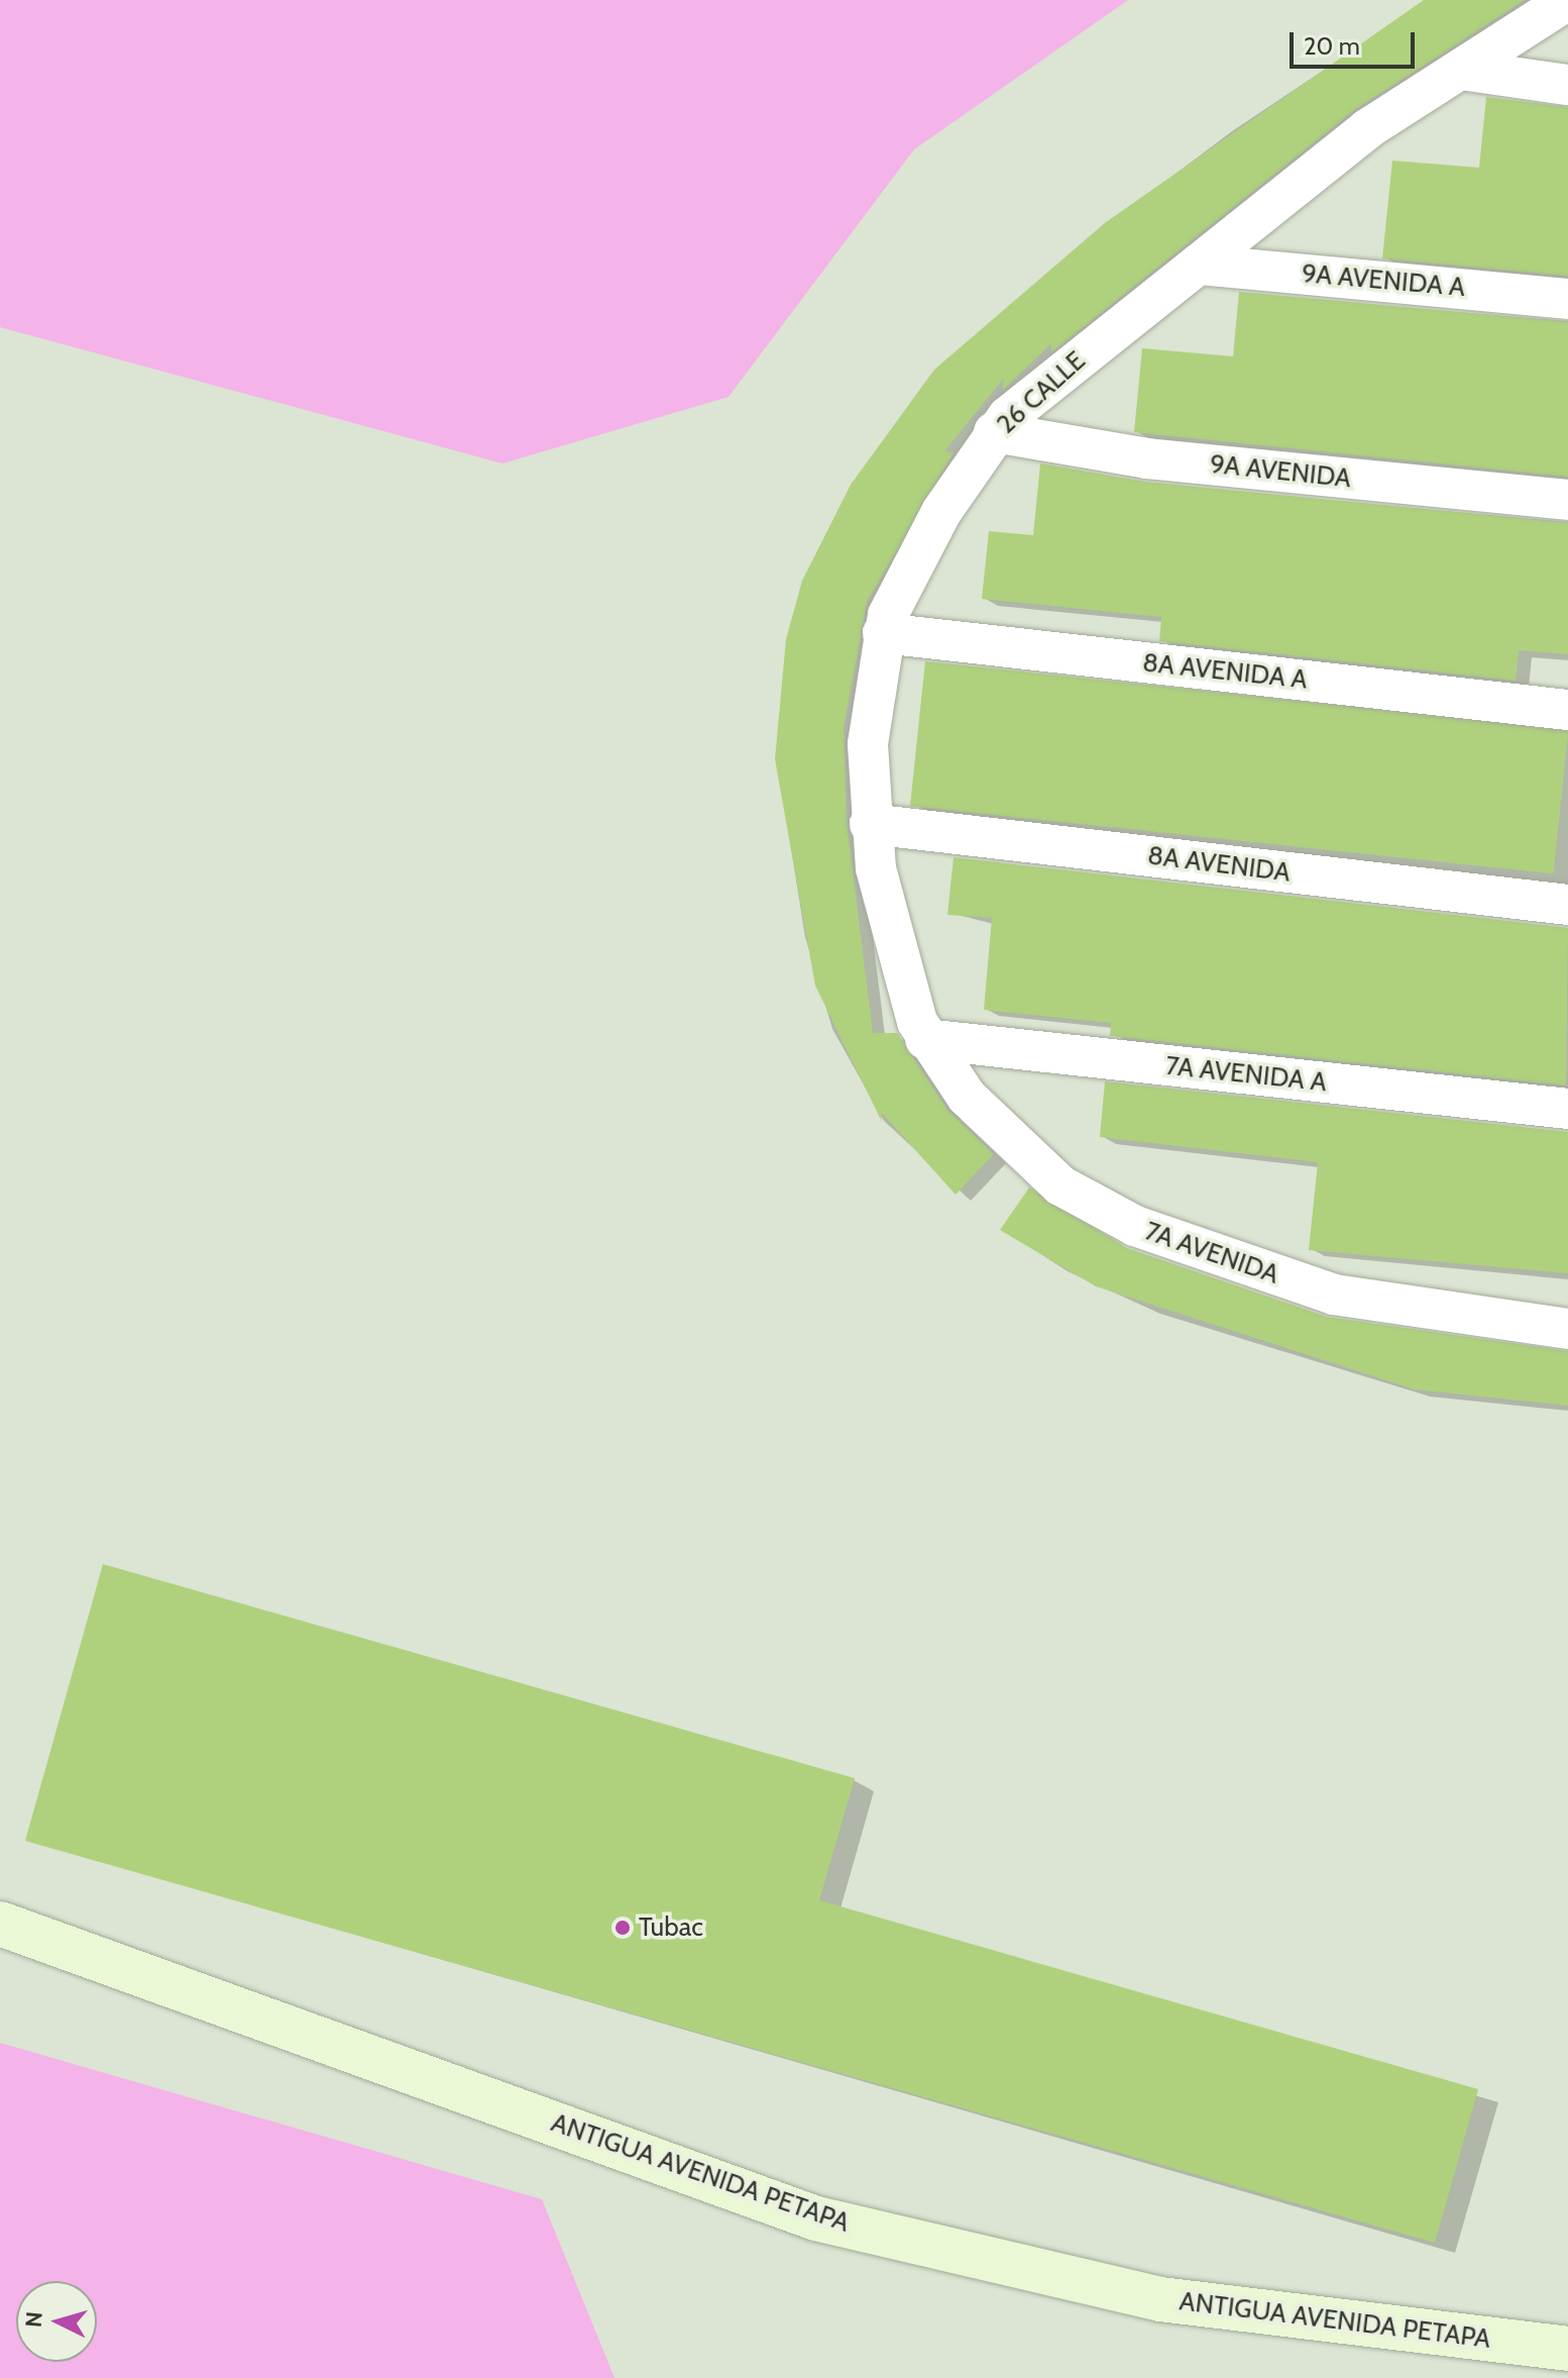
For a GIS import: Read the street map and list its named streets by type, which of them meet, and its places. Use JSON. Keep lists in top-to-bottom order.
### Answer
{
  "streets": {
    "main road": ["ANTIGUA AVENIDA PETAPA"],
    "street": [
      "9A AVENIDA A",
      "26 CALLE",
      "9A AVENIDA",
      "8A AVENIDA A",
      "8A AVENIDA",
      "7A AVENIDA A",
      "7A AVENIDA"
    ]
  },
  "crossings": [
    ["9A AVENIDA A", "26 CALLE"],
    ["26 CALLE", "9A AVENIDA"],
    ["26 CALLE", "8A AVENIDA A"],
    ["26 CALLE", "8A AVENIDA"],
    ["26 CALLE", "7A AVENIDA A"],
    ["26 CALLE", "7A AVENIDA"],
    ["7A AVENIDA A", "7A AVENIDA"]
  ],
  "places": ["Tubac"],
  "scale_bar": "20 m",
  "north": "left"
}
